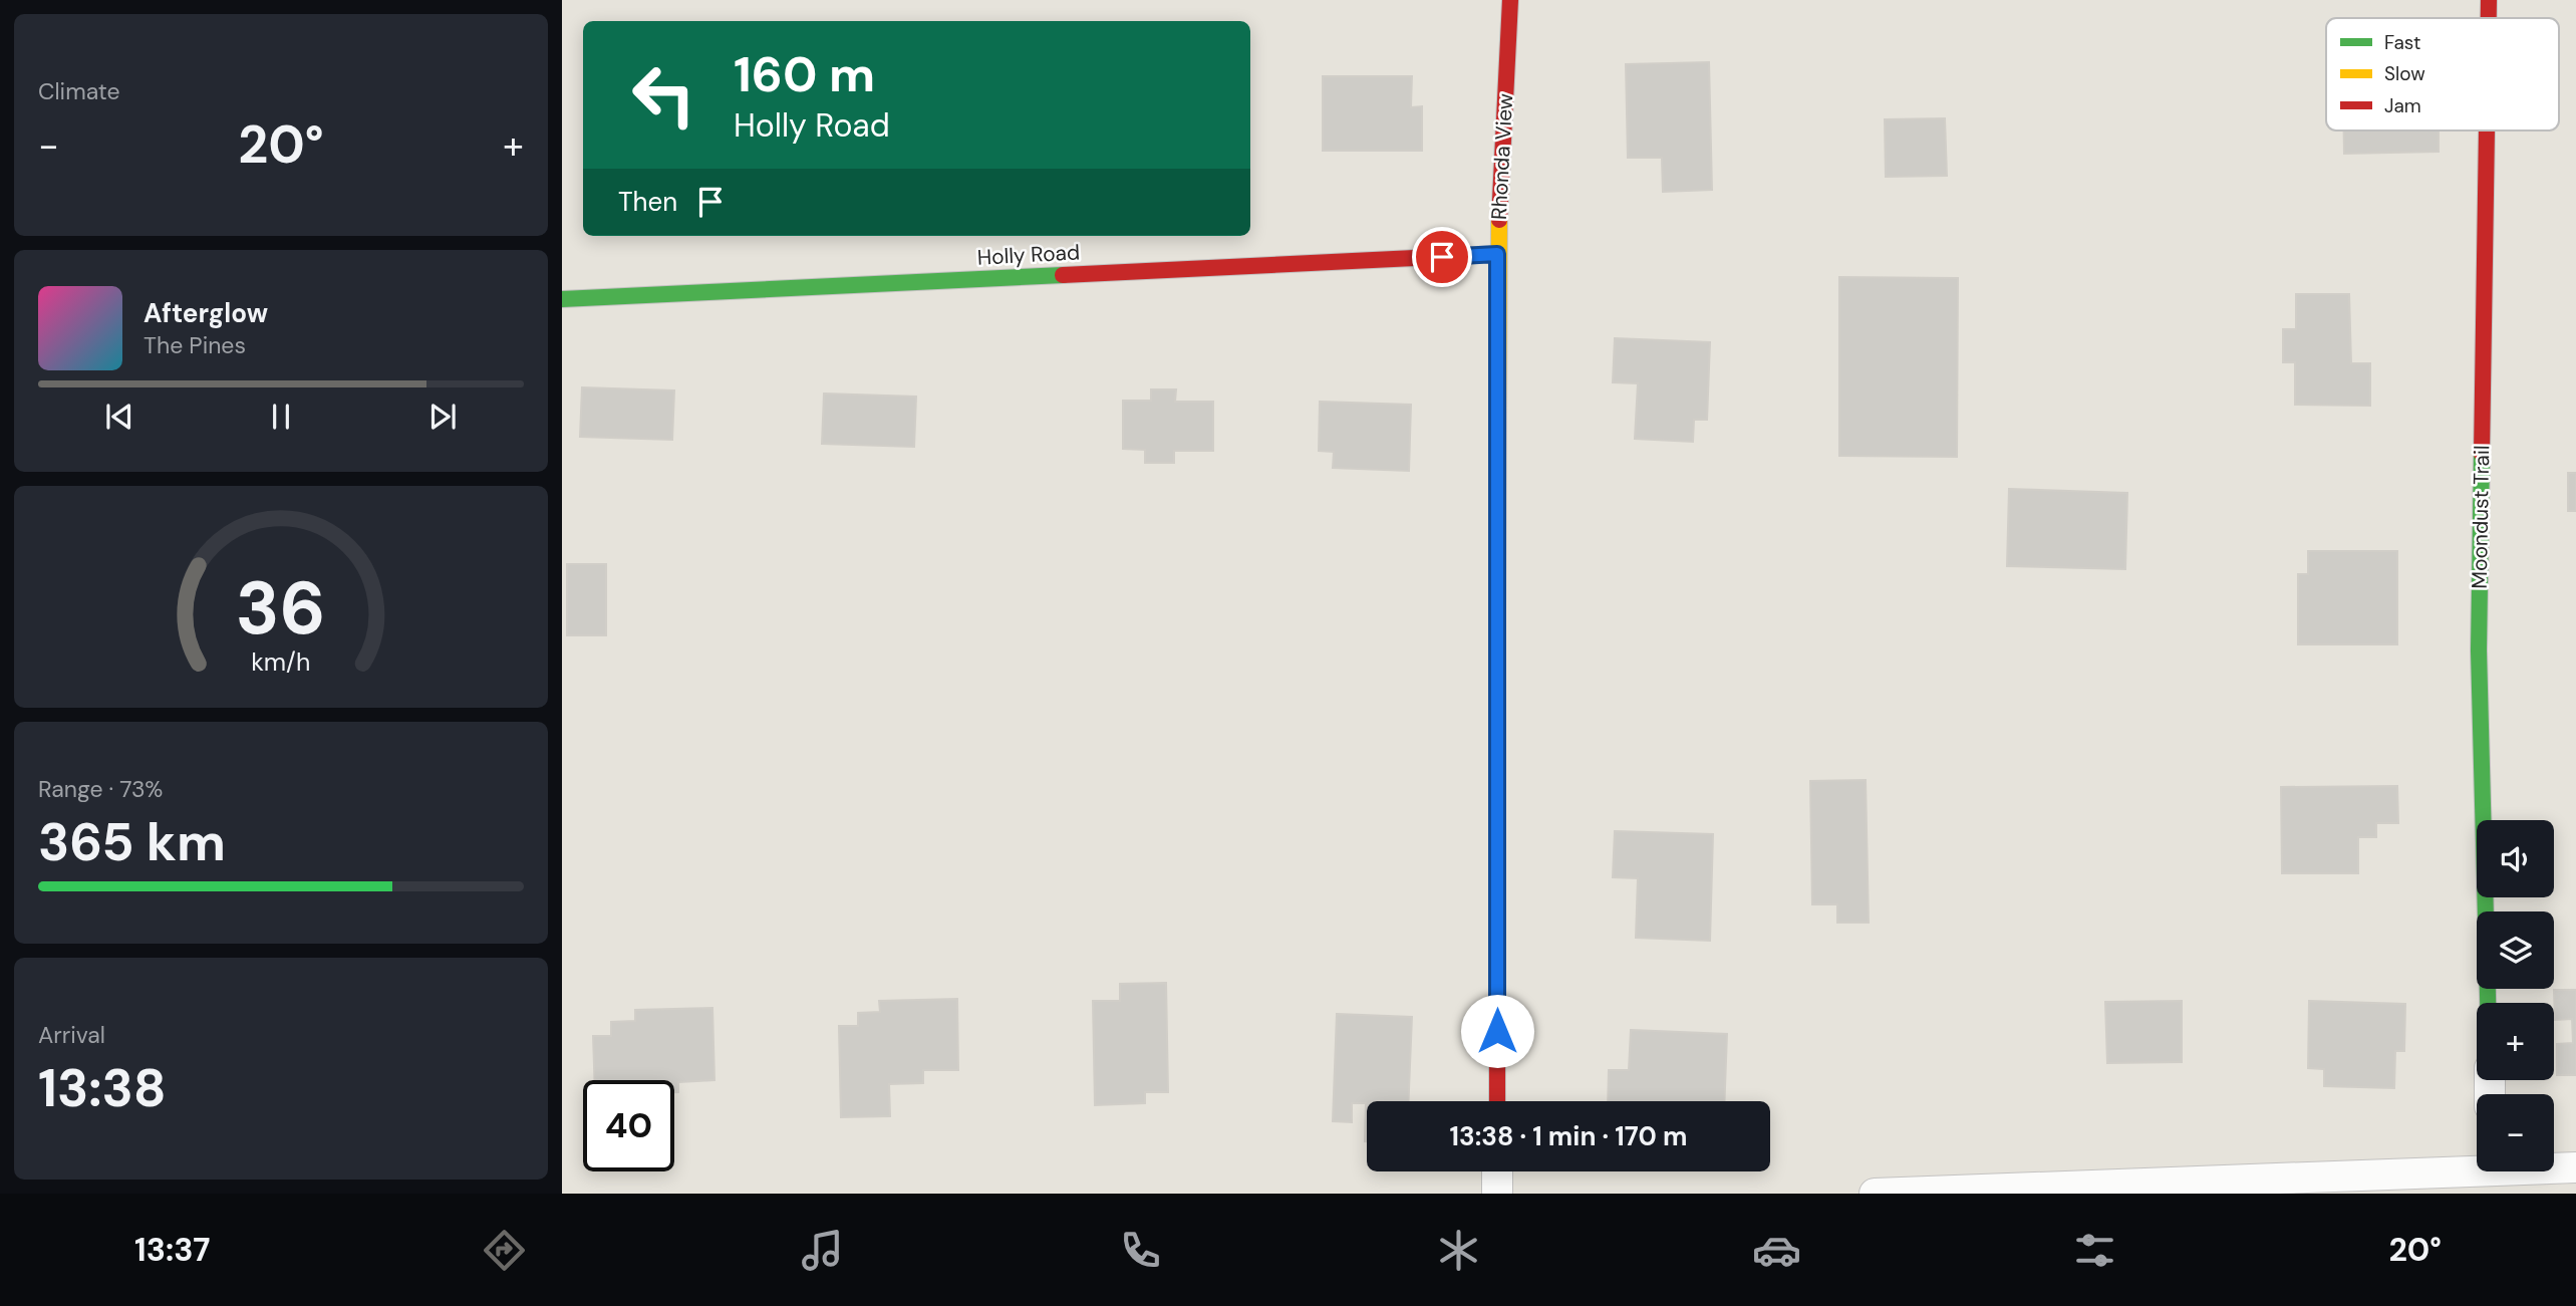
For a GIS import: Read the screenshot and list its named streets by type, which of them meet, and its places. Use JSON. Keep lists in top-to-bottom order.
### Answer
{
  "streets": {
    "street": ["Rhonda View", "Holly Road", "Moondust Trail"]
  },
  "crossings": [
    ["Rhonda View", "Holly Road"]
  ],
  "legend": ["Fast", "Slow", "Jam"],
  "page": {
    "tile": [
      "Climate",
      ["Range · 73%", "365 km"],
      ["Arrival", "13:38"]
    ],
    "turn": ["160 m", "Holly Road"],
    "heat": ["−", "20°", "+"],
    "then": "Then",
    "song": ["Afterglow", "The Pines"],
    "map_buttons": ["+", "−"],
    "limit": "40",
    "trip": "13:38 · 1 min · 170 m",
    "tabs": ["13:37", "20°"],
    "gauge": ["36", "km/h"]
  }
}
